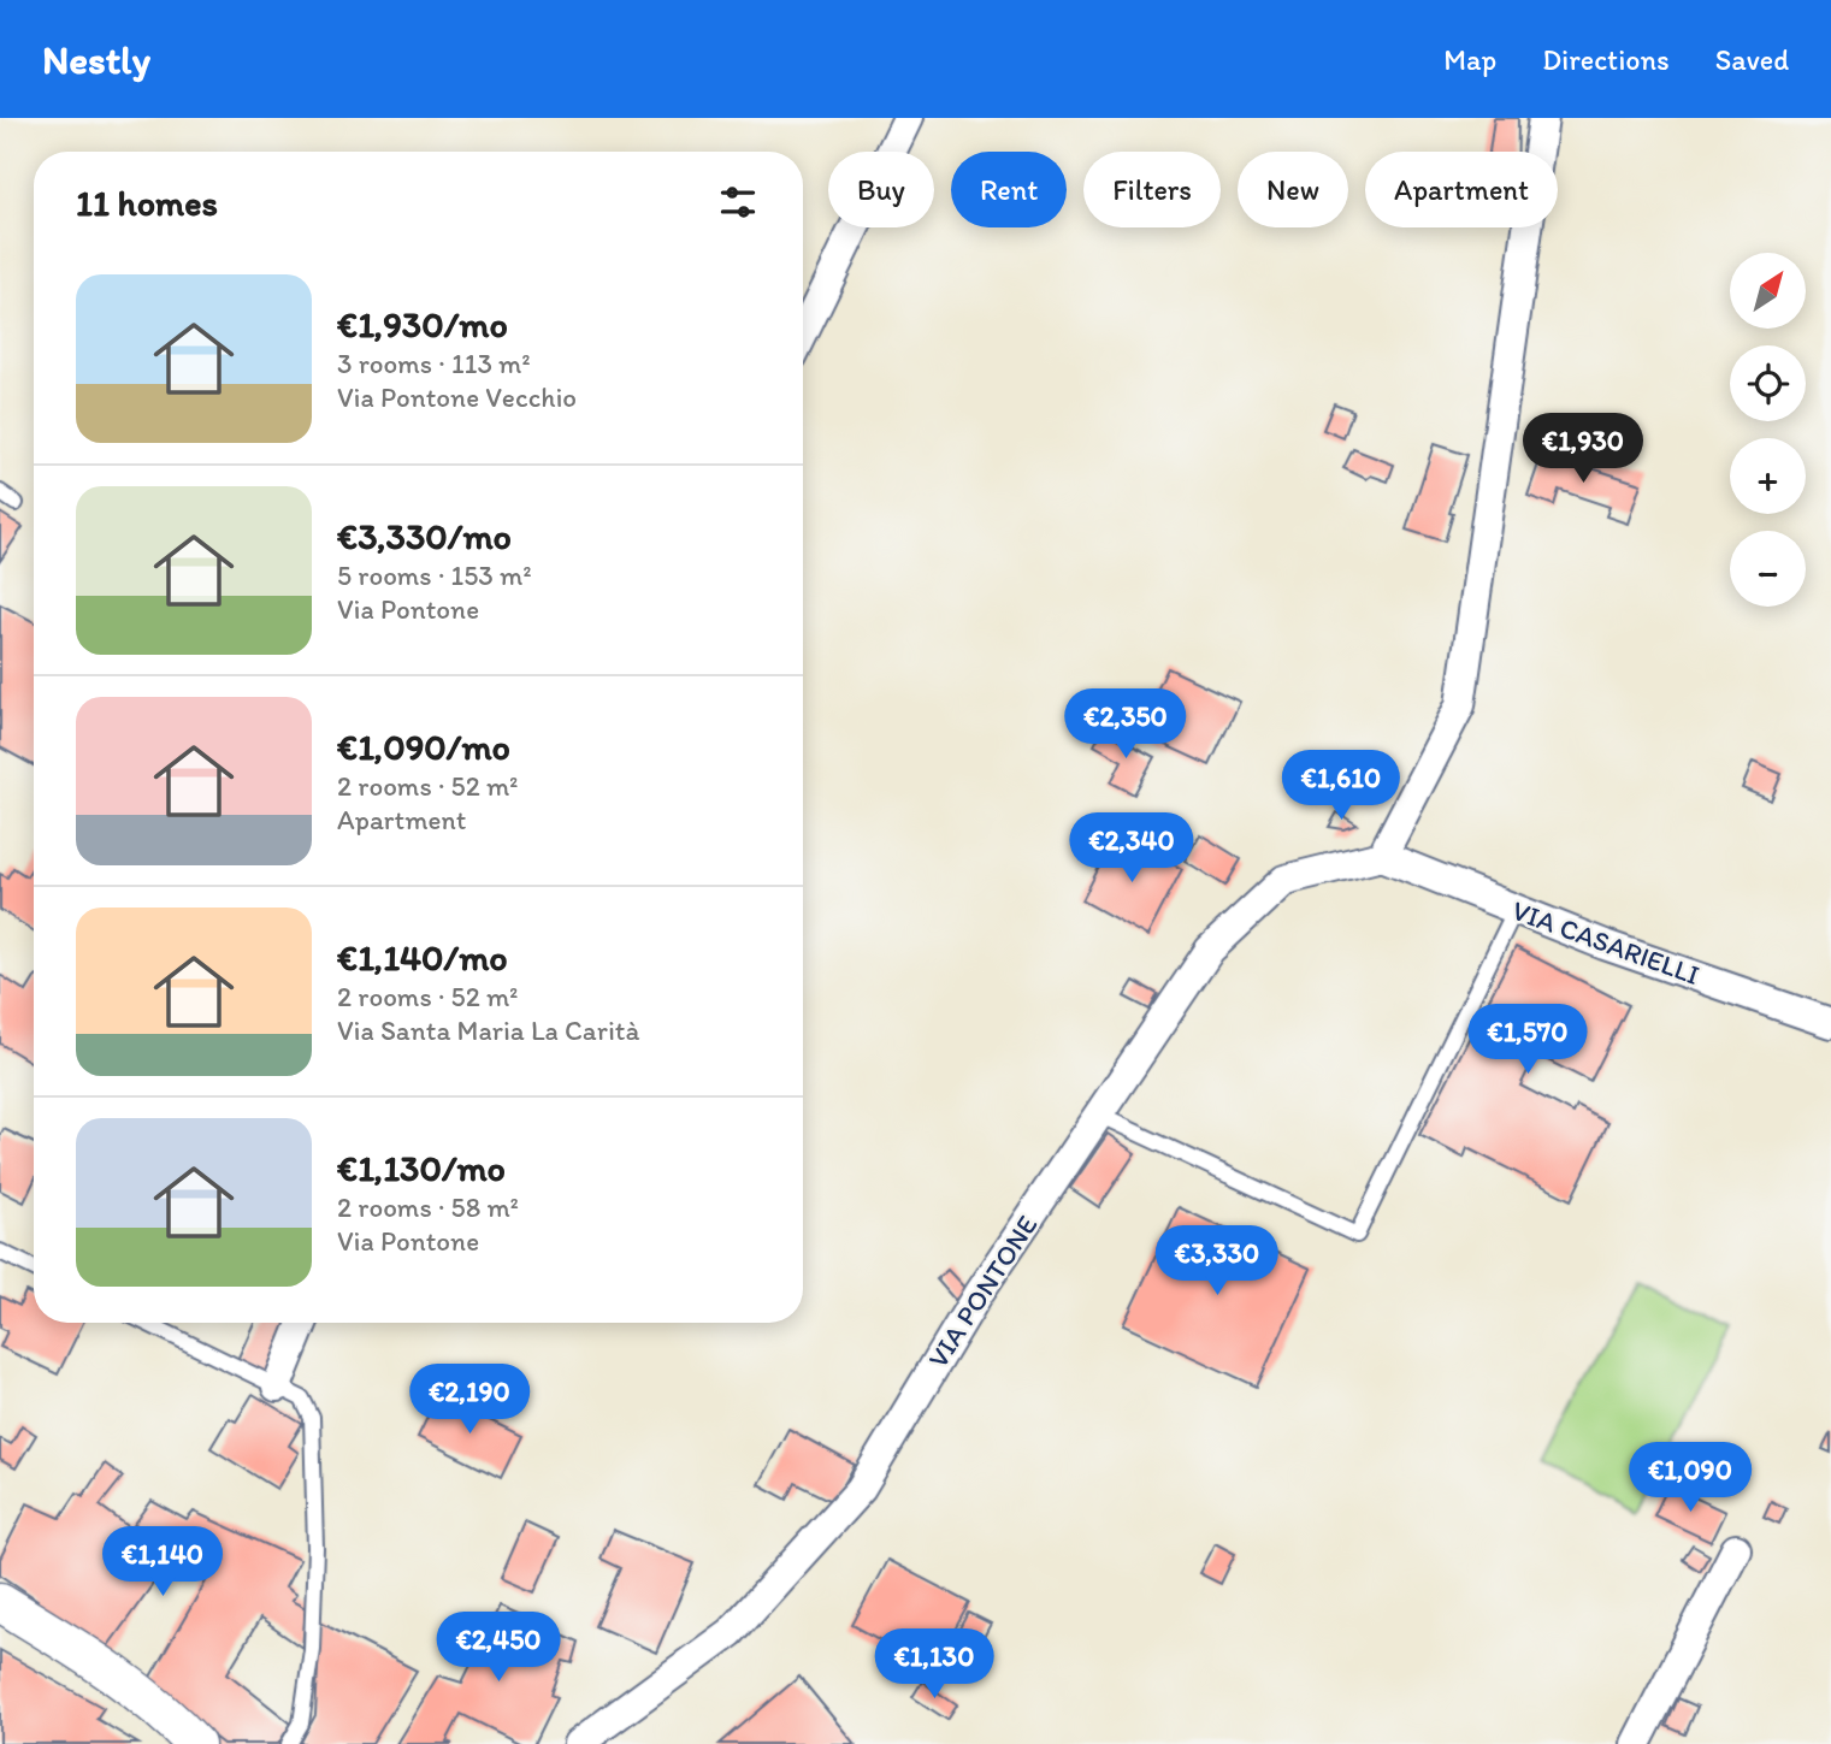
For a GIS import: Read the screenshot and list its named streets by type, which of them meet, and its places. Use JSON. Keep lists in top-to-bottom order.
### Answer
{
  "streets": {
    "street": ["VIA CASARIELLI", "VIA PONTONE"]
  },
  "crossings": [
    ["VIA CASARIELLI", "VIA PONTONE"]
  ],
  "north": "top right",
  "page": {
    "header": "Nestly",
    "nav": ["Map", "Directions", "Saved"],
    "chip": [
      "Buy",
      "Rent",
      "Filters",
      "New",
      "Apartment"
    ],
    "heading": "11 homes",
    "map_buttons": ["+", "−"],
    "list": [
      {
        "name": "€1,930/mo",
        "note": "3 rooms · 113 m² · Via Pontone Vecchio"
      },
      {
        "name": "€3,330/mo",
        "note": "5 rooms · 153 m² · Via Pontone"
      },
      {
        "name": "€1,090/mo",
        "note": "2 rooms · 52 m² · Apartment"
      },
      {
        "name": "€1,140/mo",
        "note": "2 rooms · 52 m² · Via Santa Maria La Carità"
      },
      {
        "name": "€1,130/mo",
        "note": "2 rooms · 58 m² · Via Pontone"
      }
    ],
    "price": [
      "€1,930",
      "€2,350",
      "€1,610",
      "€2,340",
      "€1,570",
      "€3,330",
      "€2,190",
      "€1,090",
      "€1,140",
      "€2,450",
      "€1,130"
    ]
  }
}
